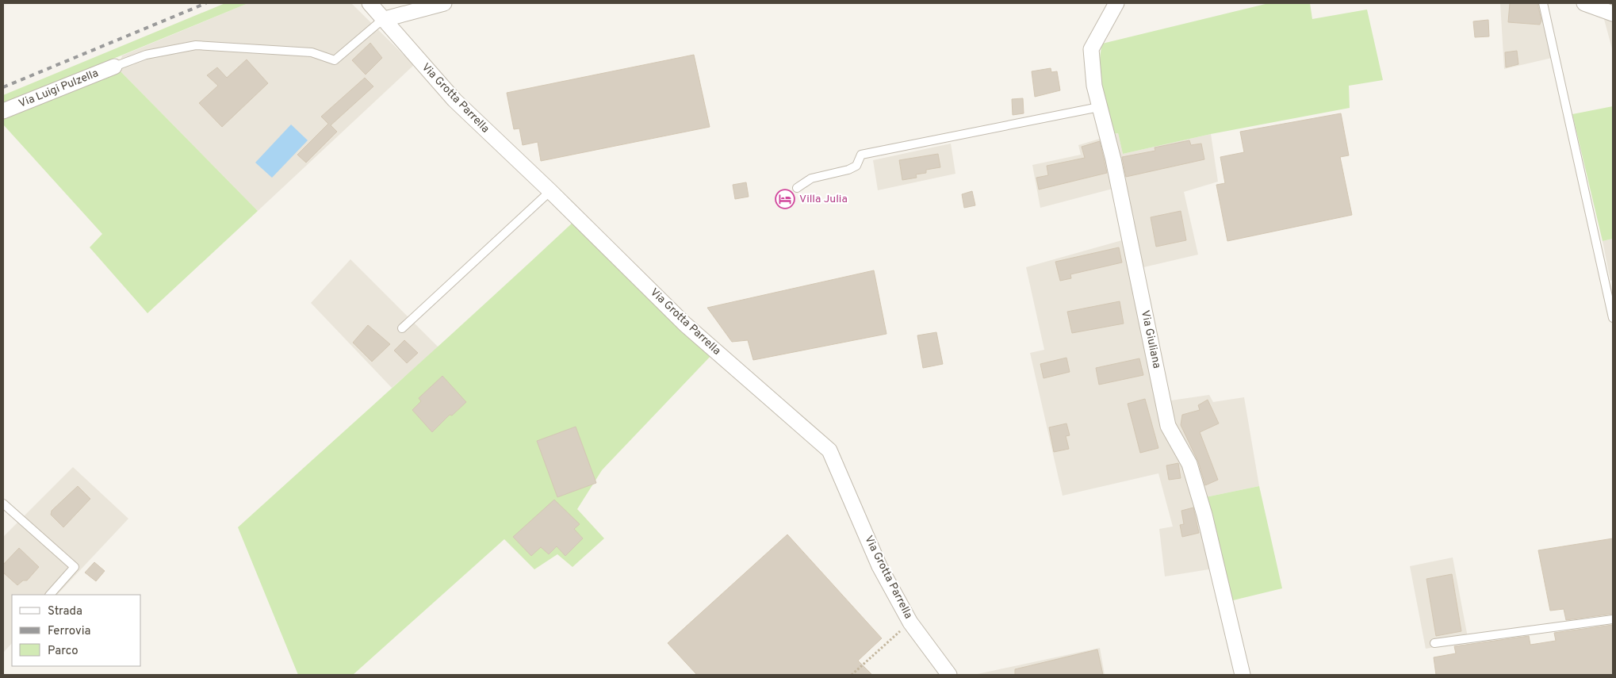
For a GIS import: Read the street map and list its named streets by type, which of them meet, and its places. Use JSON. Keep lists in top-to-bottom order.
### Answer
{
  "streets": {
    "street": ["Via Luigi Pulzella", "Via Grotta Parrella", "Via Giuliana"]
  },
  "places": {
    "hotel": ["Villa Julia"]
  },
  "legend": ["Strada", "Ferrovia", "Parco"]
}
